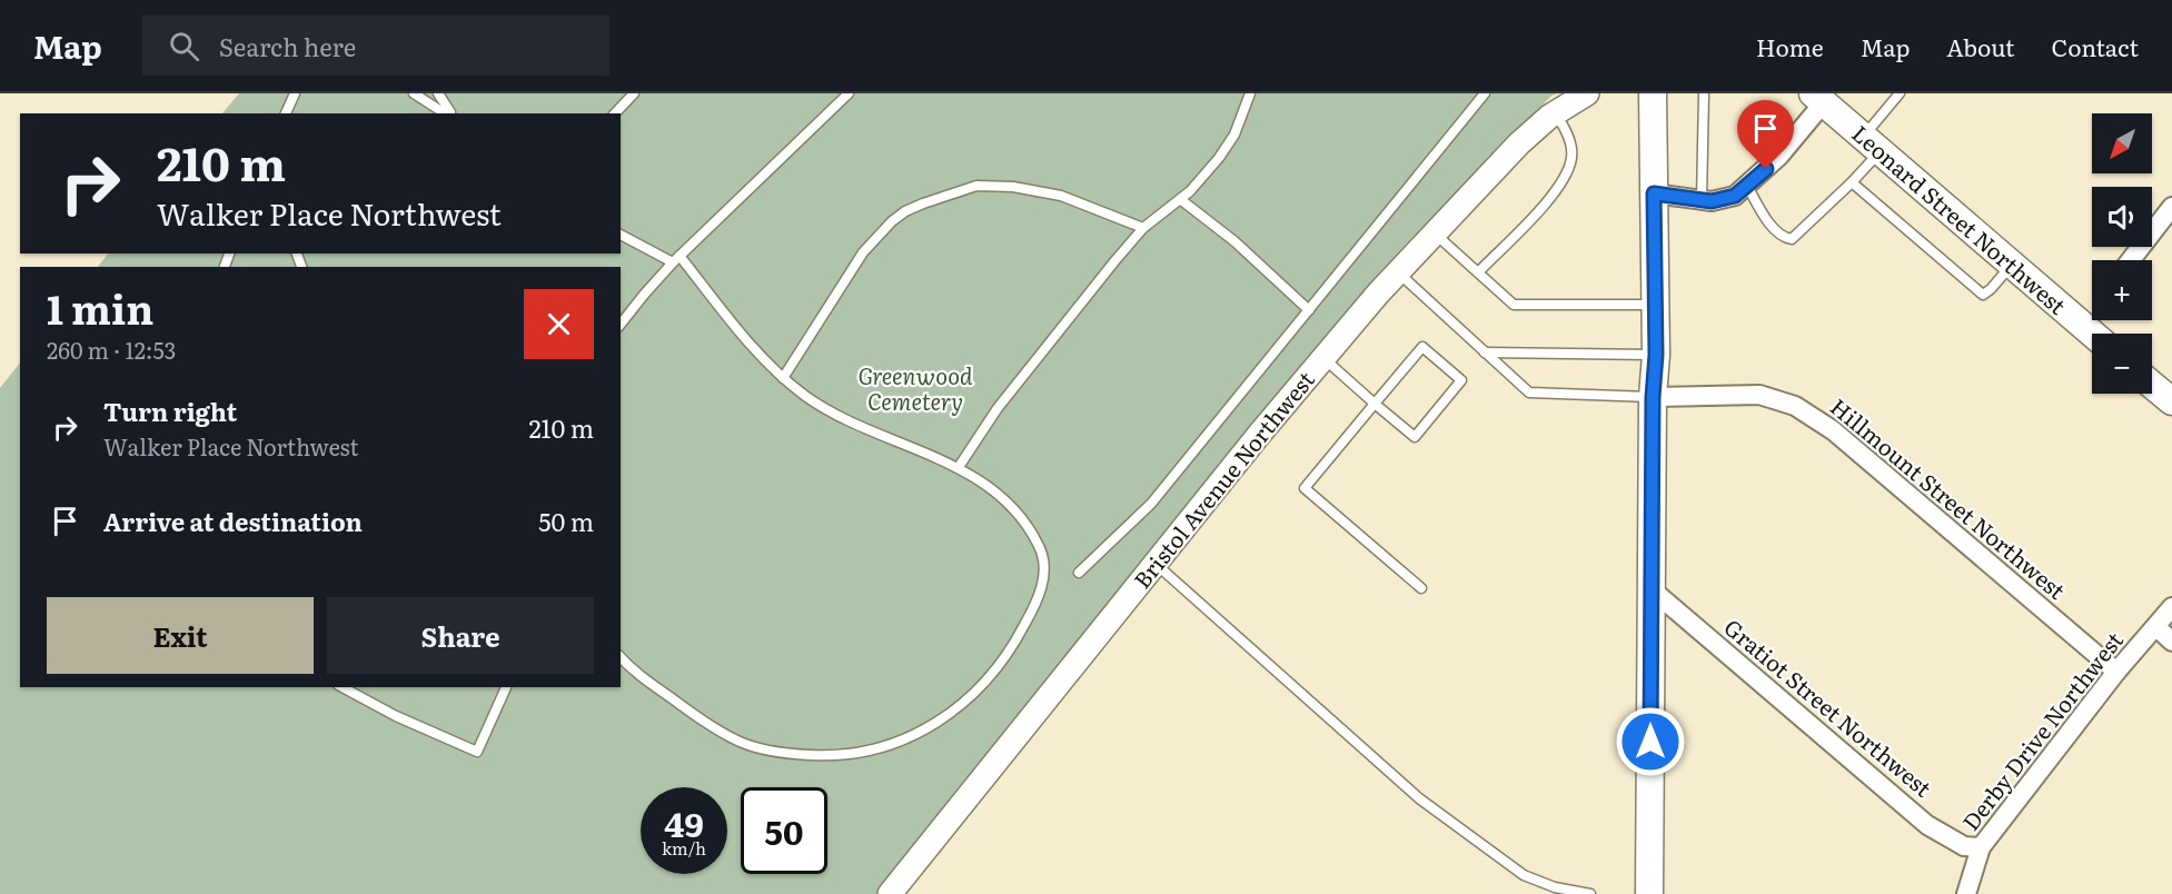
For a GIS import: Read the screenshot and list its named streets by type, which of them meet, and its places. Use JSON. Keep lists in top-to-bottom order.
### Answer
{
  "streets": {
    "main road": ["Leonard Street Northwest"],
    "street": [
      "Bristol Avenue Northwest",
      "Hillmount Street Northwest",
      "Gratiot Street Northwest",
      "Derby Drive Northwest"
    ]
  },
  "crossings": [
    ["Hillmount Street Northwest", "Derby Drive Northwest"],
    ["Gratiot Street Northwest", "Derby Drive Northwest"]
  ],
  "parks": ["Greenwood Cemetery"],
  "north": "bottom left",
  "page": {
    "header": "Map",
    "search": "Search here",
    "nav": [
      "Home",
      "Map",
      "About",
      "Contact"
    ],
    "map_buttons": ["+", "−"],
    "turn": ["210 m", "Walker Place Northwest"],
    "heading": ["1 min", "260 m · 12:53"],
    "list": [
      {
        "name": "Turn right",
        "note": "Walker Place Northwest",
        "value": "210 m"
      },
      {
        "name": "Arrive at destination",
        "value": "50 m"
      }
    ],
    "buttons": ["Exit", "Share"],
    "speed": "49 km/h",
    "limit": "50"
  }
}
